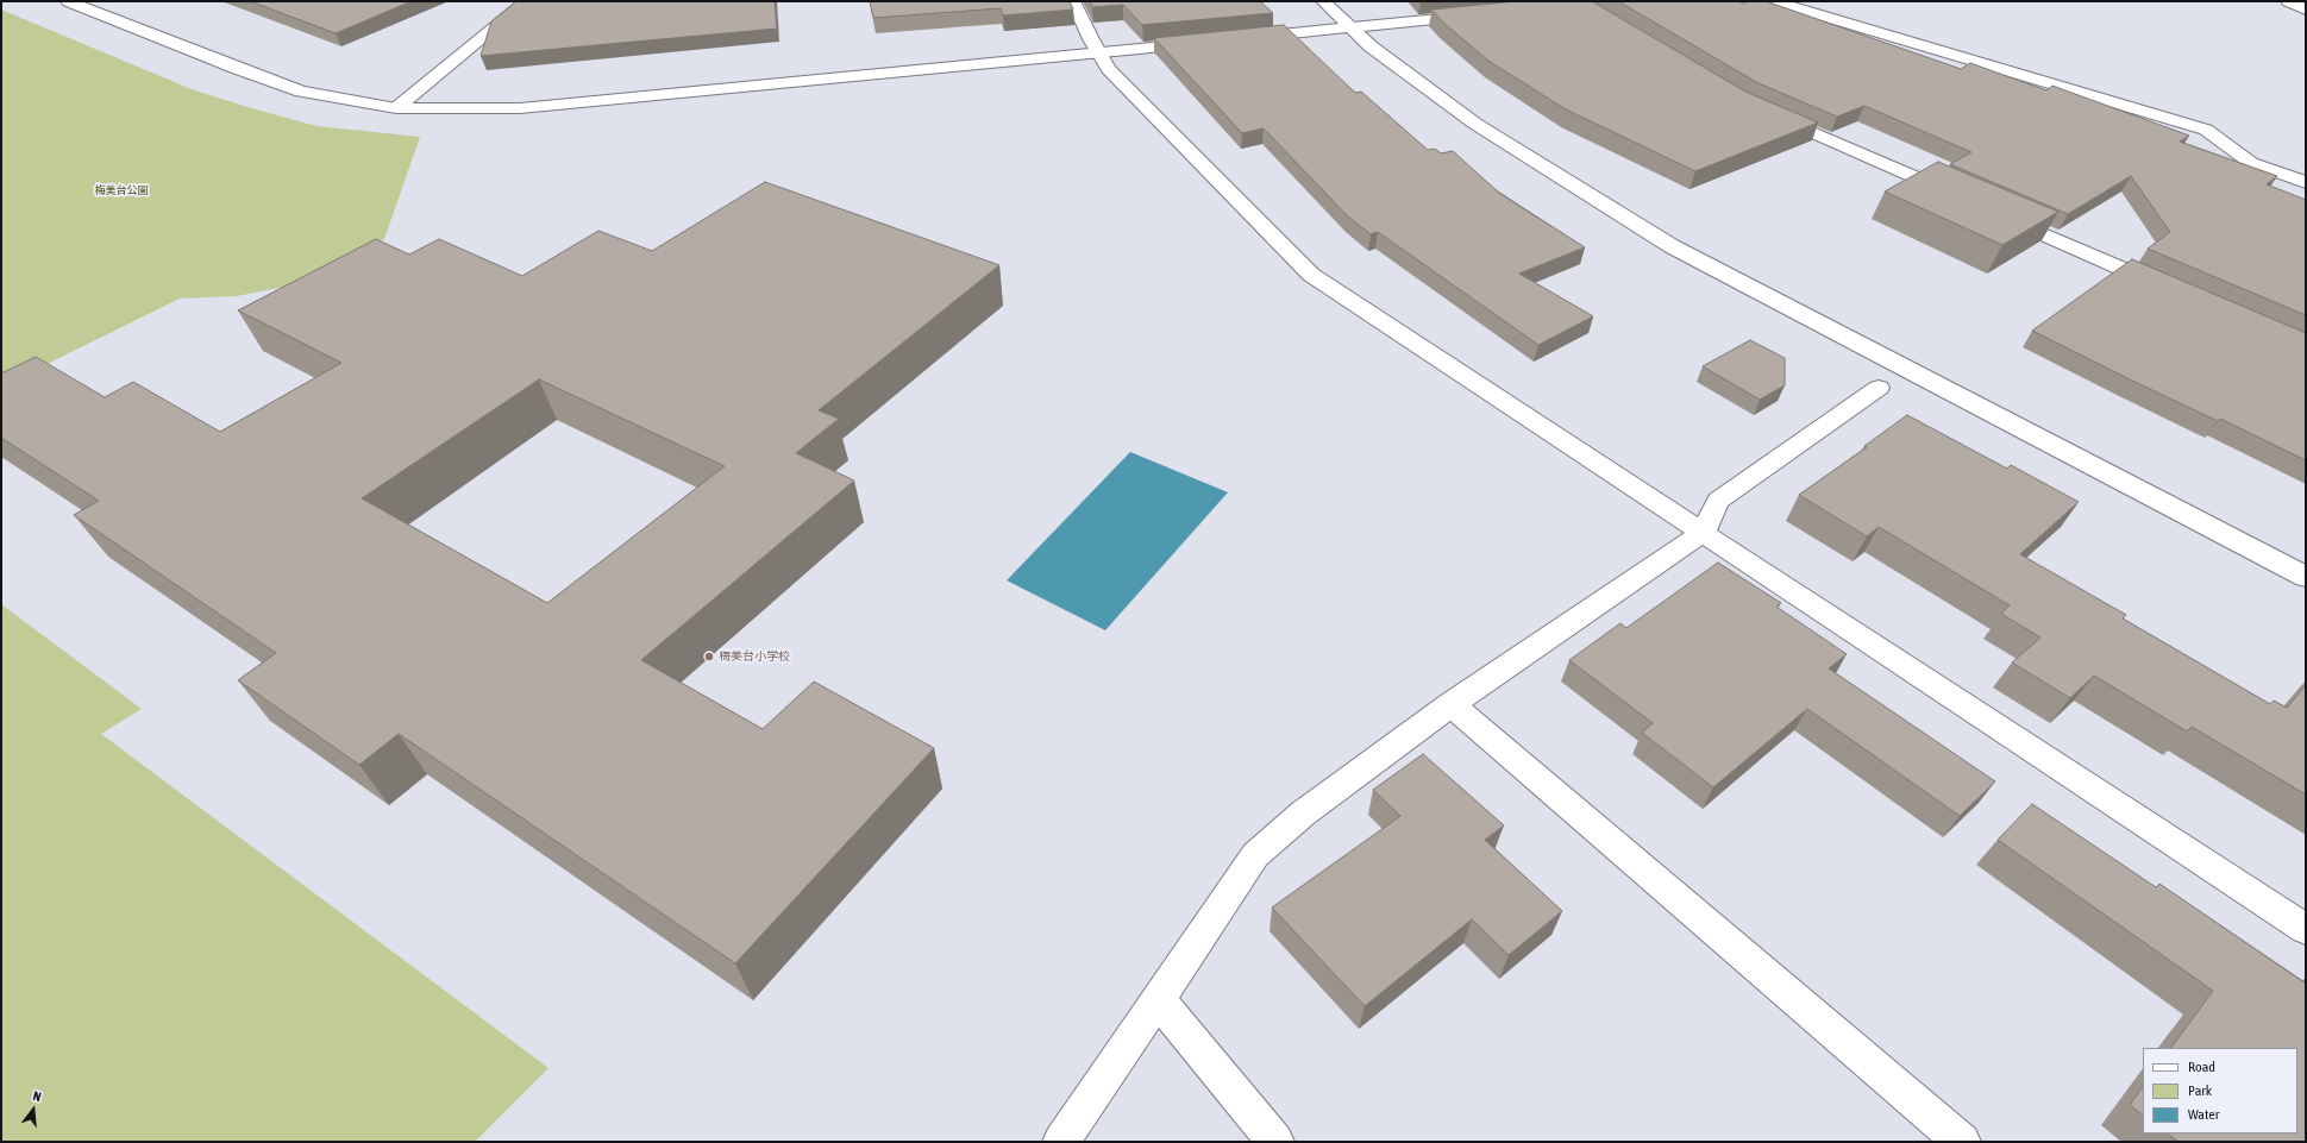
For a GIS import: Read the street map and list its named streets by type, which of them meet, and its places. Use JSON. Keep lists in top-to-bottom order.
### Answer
{
  "parks": ["梅美台公園"],
  "places": ["梅美台小学校"],
  "legend": ["Road", "Park", "Water"],
  "north": "top"
}
